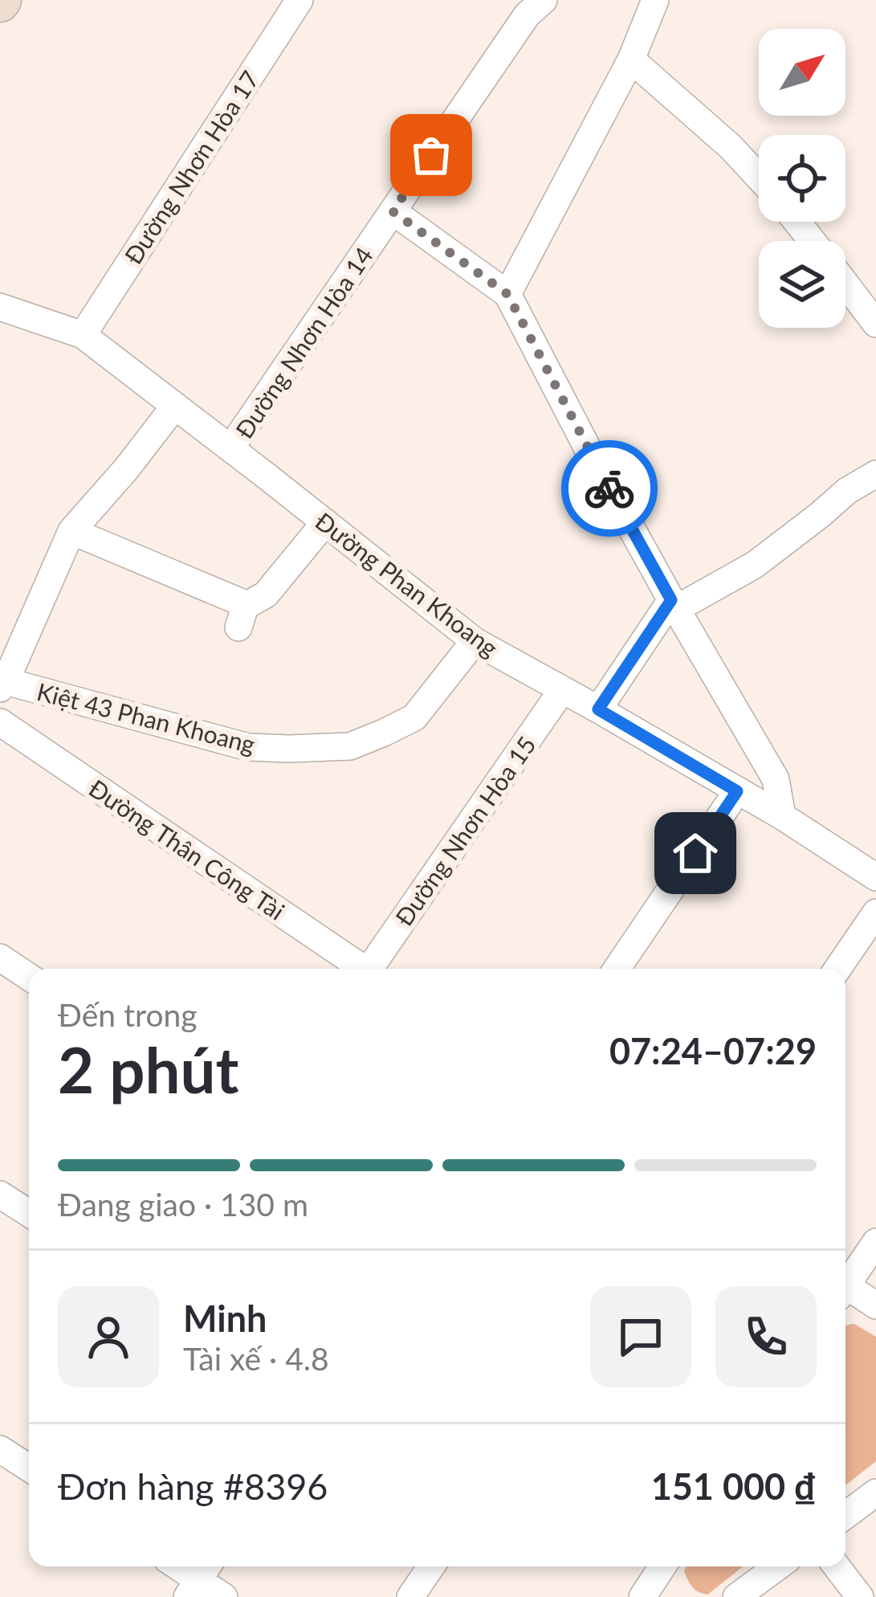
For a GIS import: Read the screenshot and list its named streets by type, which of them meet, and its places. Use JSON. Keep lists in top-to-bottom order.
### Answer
{
  "streets": {
    "street": [
      "Đường Nhơn Hòa 17",
      "Đường Nhơn Hòa 14",
      "Đường Phan Khoang",
      "Kiệt 43 Phan Khoang",
      "Đường Nhơn Hòa 15",
      "Đường Thân Công Tài"
    ]
  },
  "crossings": [
    ["Đường Nhơn Hòa 17", "Đường Phan Khoang"],
    ["Đường Nhơn Hòa 14", "Đường Phan Khoang"],
    ["Đường Phan Khoang", "Kiệt 43 Phan Khoang"],
    ["Đường Phan Khoang", "Đường Nhơn Hòa 15"]
  ],
  "north": "top right",
  "page": {
    "heading": ["2 phút", "Đến trong", "07:24–07:29"],
    "panel": [
      "Minh",
      "Tài xế · 4.8",
      "Đơn hàng #8396",
      "151 000 ₫"
    ],
    "bar": "Đang giao · 130 m"
  }
}
